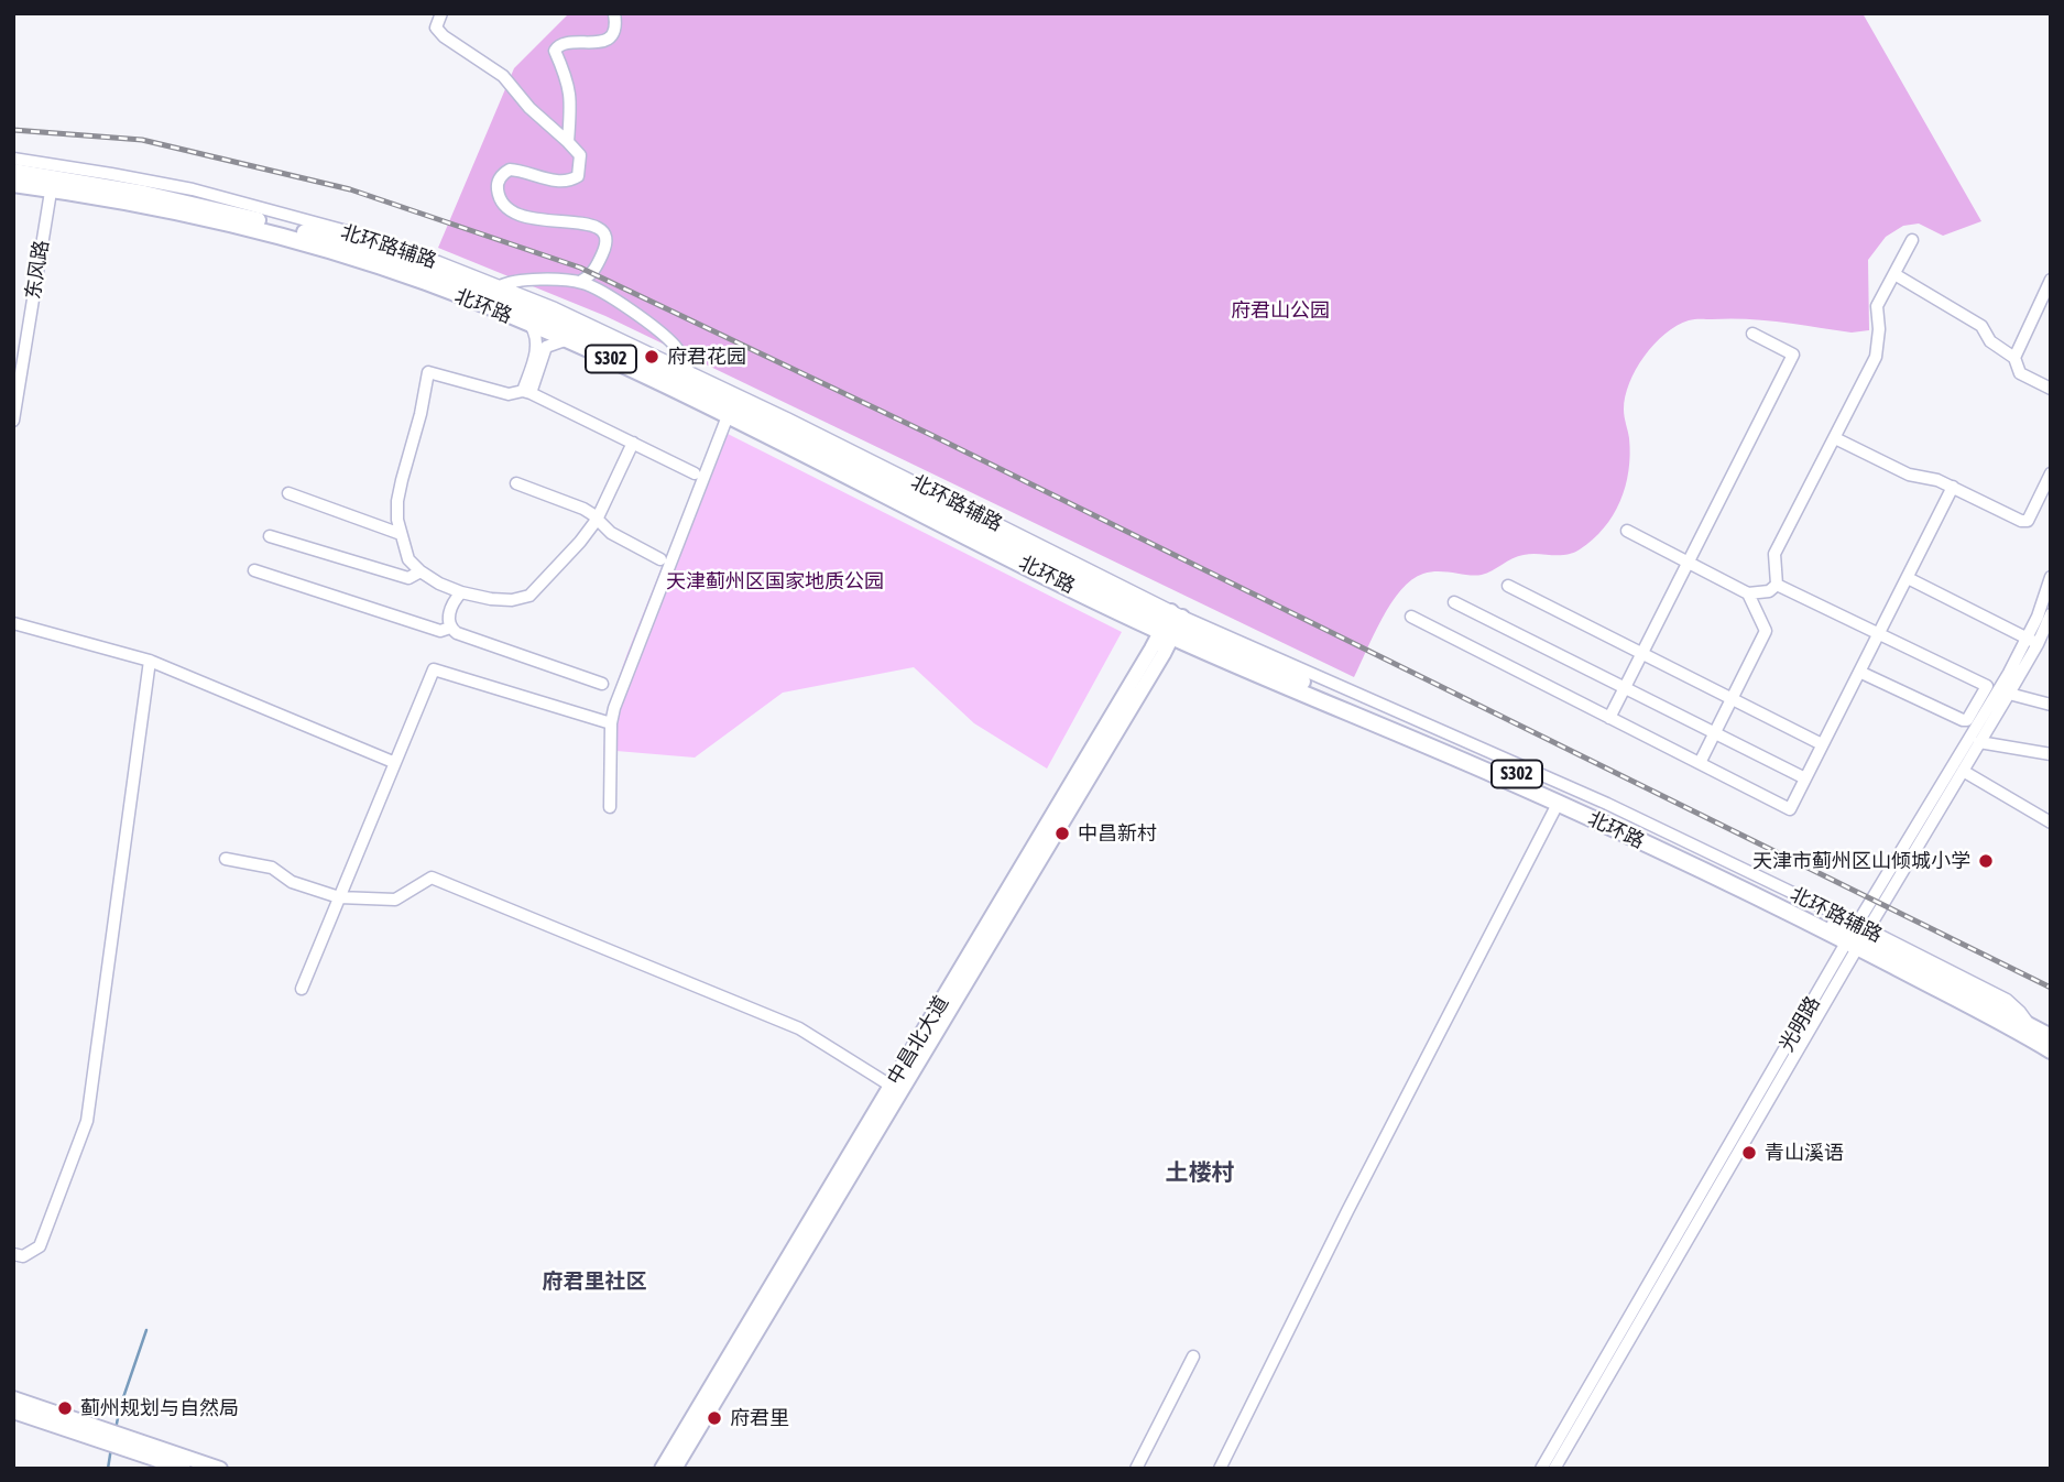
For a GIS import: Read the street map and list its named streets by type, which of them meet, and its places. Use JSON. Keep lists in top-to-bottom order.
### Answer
{
  "streets": {
    "highway": ["北环路", "S302"],
    "main road": ["中昌北大道"],
    "street": ["东风路", "光明路"]
  },
  "crossings": [
    ["东风路", "北环路"],
    ["北环路", "光明路"],
    ["北环路", "中昌北大道"]
  ],
  "districts": ["土楼村", "府君里社区"],
  "parks": ["府君山公园", "天津蓟州区国家地质公园"],
  "places": [
    "府君花园",
    "中昌新村",
    "天津市蓟州区山倾城小学",
    "青山溪语",
    "蓟州规划与自然局",
    "府君里"
  ]
}
